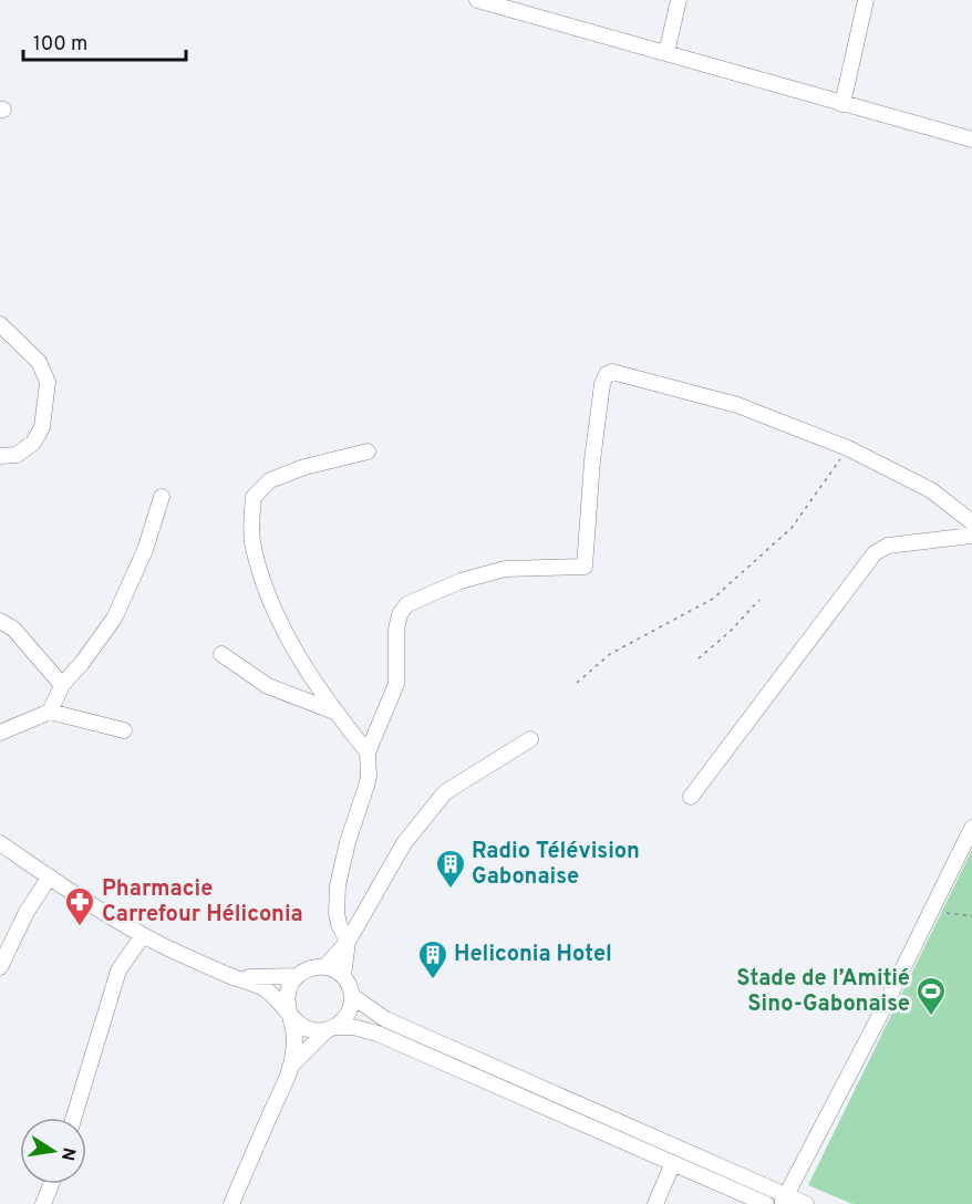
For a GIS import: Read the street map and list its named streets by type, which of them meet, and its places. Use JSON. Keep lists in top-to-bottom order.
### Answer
{
  "places": {
    "building": ["Radio Télévision Gabonaise", "Heliconia Hotel"],
    "pharmacy": ["Pharmacie Carrefour Héliconia"],
    "sports": ["Stade de l’Amitié Sino-Gabonaise"]
  },
  "scale_bar": "100 m",
  "north": "right"
}
